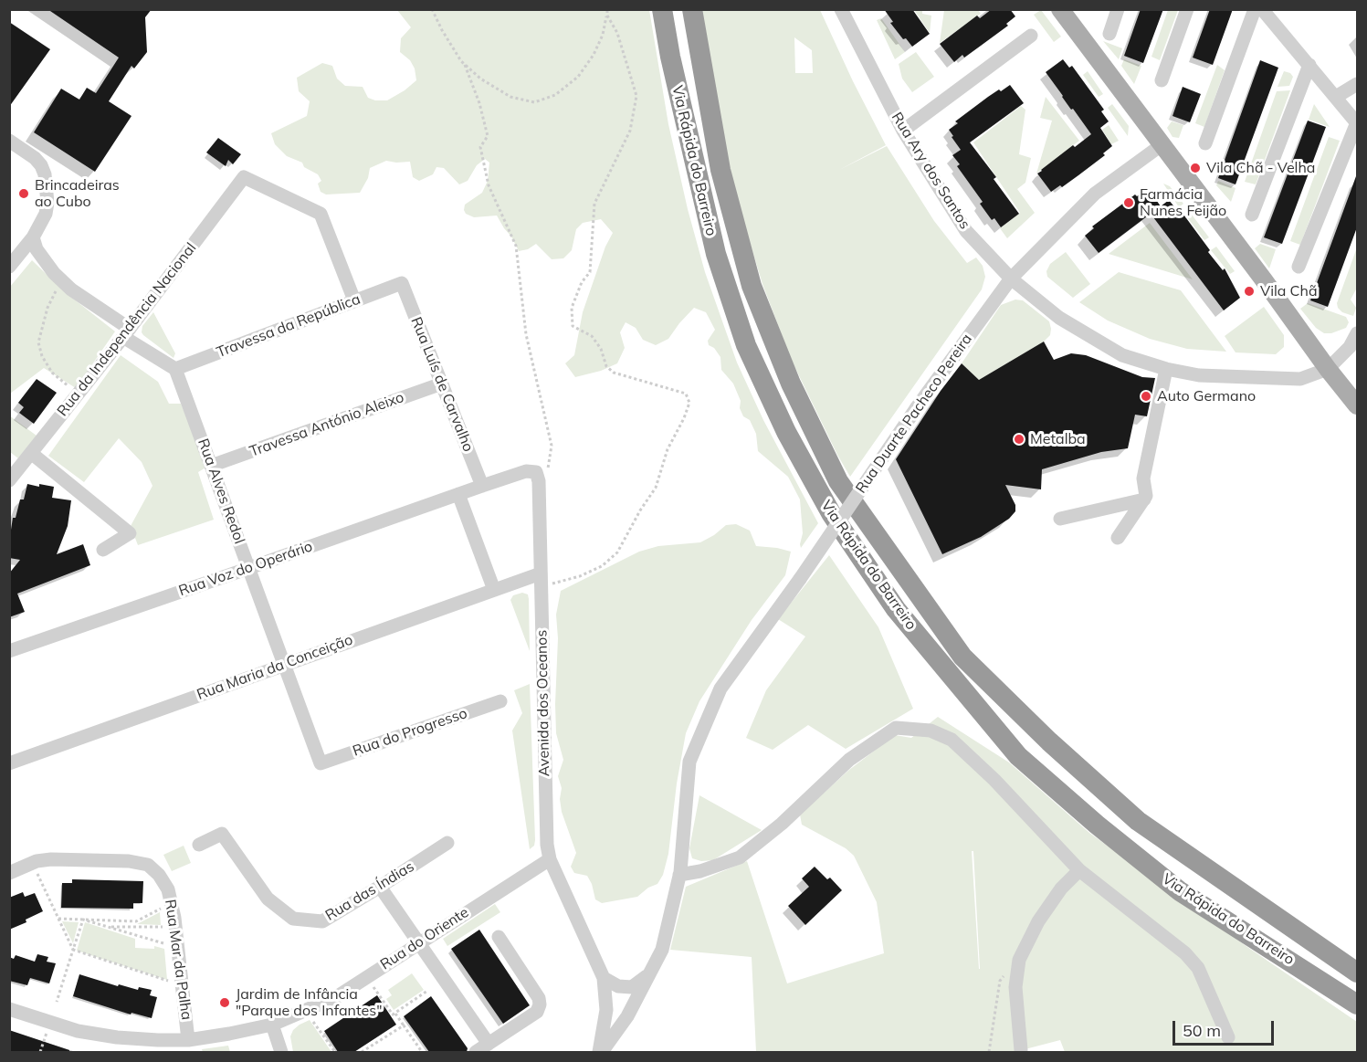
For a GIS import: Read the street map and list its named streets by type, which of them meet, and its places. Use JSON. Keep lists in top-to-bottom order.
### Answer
{
  "streets": {
    "highway": ["Via Rápida do Barreiro"],
    "street": [
      "Rua Ary dos Santos",
      "Travessa da República",
      "Rua da Independência Nacional",
      "Rua Luís de Carvalho",
      "Rua Duarte Pacheco Pereira",
      "Travessa António Aleixo",
      "Rua Alves Redol",
      "Rua Voz do Operário",
      "Rua Maria da Conceição",
      "Avenida dos Oceanos",
      "Rua do Progresso",
      "Rua das Índias",
      "Rua do Oriente",
      "Rua Mar da Palha"
    ]
  },
  "crossings": [
    ["Rua Ary dos Santos", "Rua Duarte Pacheco Pereira"],
    ["Travessa da República", "Rua da Independência Nacional"],
    ["Travessa da República", "Rua Luís de Carvalho"],
    ["Travessa da República", "Rua Alves Redol"],
    ["Rua Luís de Carvalho", "Travessa António Aleixo"],
    ["Rua Luís de Carvalho", "Rua Voz do Operário"],
    ["Rua Luís de Carvalho", "Avenida dos Oceanos"],
    ["Rua Duarte Pacheco Pereira", "Avenida dos Oceanos"],
    ["Travessa António Aleixo", "Rua Alves Redol"],
    ["Rua Alves Redol", "Rua Voz do Operário"],
    ["Rua Alves Redol", "Rua Maria da Conceição"],
    ["Rua Alves Redol", "Rua do Progresso"],
    ["Rua Voz do Operário", "Avenida dos Oceanos"],
    ["Rua Maria da Conceição", "Avenida dos Oceanos"],
    ["Avenida dos Oceanos", "Rua do Oriente"],
    ["Rua do Oriente", "Rua Mar da Palha"]
  ],
  "places": [
    "Vila Chã - Velha",
    "Brincadeiras ao Cubo",
    "Farmácia Nunes Feijão",
    "Vila Chã",
    "Auto Germano",
    "Metalba",
    "Jardim de Infância \"Parque dos Infantes\""
  ],
  "scale_bar": "50 m"
}
